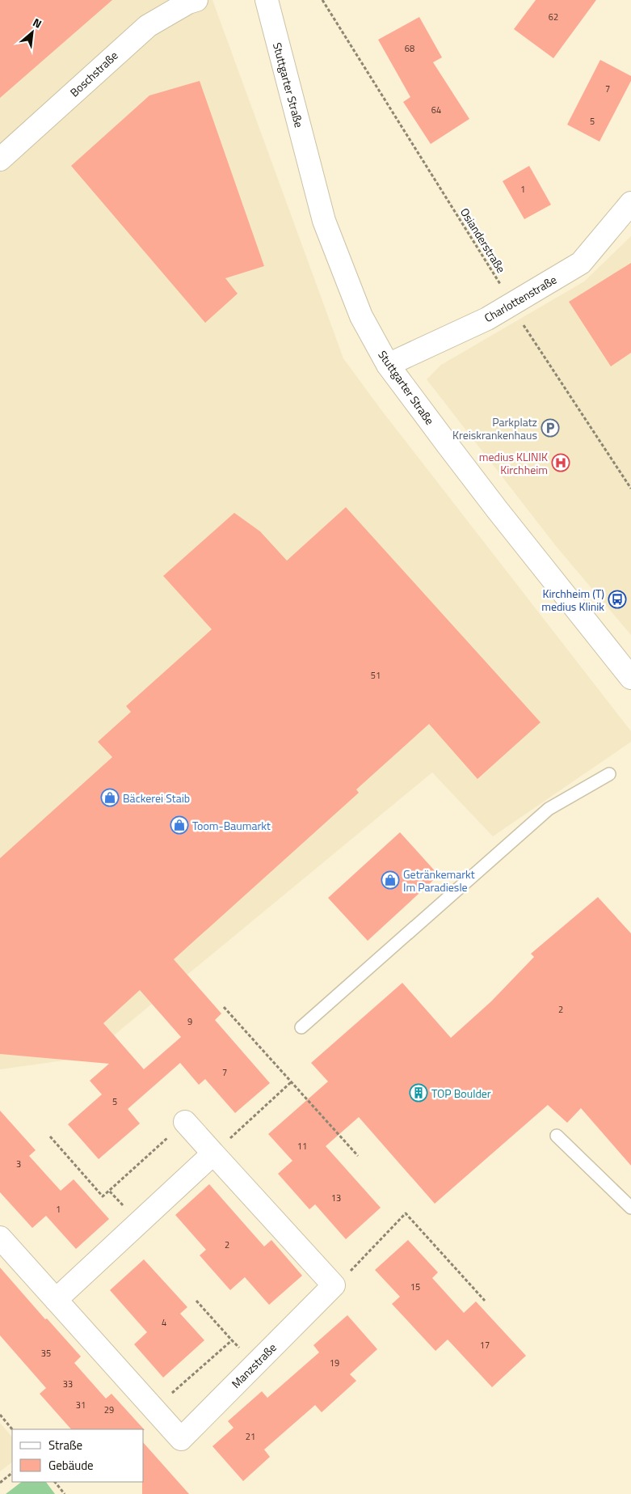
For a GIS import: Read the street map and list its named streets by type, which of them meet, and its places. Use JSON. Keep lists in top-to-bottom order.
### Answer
{
  "streets": {
    "street": [
      "Boschstraße",
      "Stuttgarter Straße",
      "Charlottenstraße",
      "Manzstraße"
    ],
    "path": ["Osianderstraße"]
  },
  "crossings": [
    ["Stuttgarter Straße", "Charlottenstraße"],
    ["Osianderstraße", "Charlottenstraße"]
  ],
  "places": {
    "parking": ["Parkplatz Kreiskrankenhaus"],
    "hospital": ["medius KLINIK Kirchheim"],
    "bus stop": ["Kirchheim (T) medius Klinik"],
    "shop": ["Bäckerei Staib", "Toom-Baumarkt", "Getränkemarkt Im Paradiesle"],
    "building": ["TOP Boulder"]
  },
  "house_numbers": [
    "62",
    "68",
    "7",
    "64",
    "5",
    "1",
    "51",
    "2",
    "9",
    "7",
    "5",
    "11",
    "3",
    "13",
    "1",
    "2",
    "15",
    "4",
    "17",
    "35",
    "19",
    "33",
    "31",
    "29",
    "21"
  ],
  "legend": ["Straße", "Gebäude"],
  "north": "top right"
}
